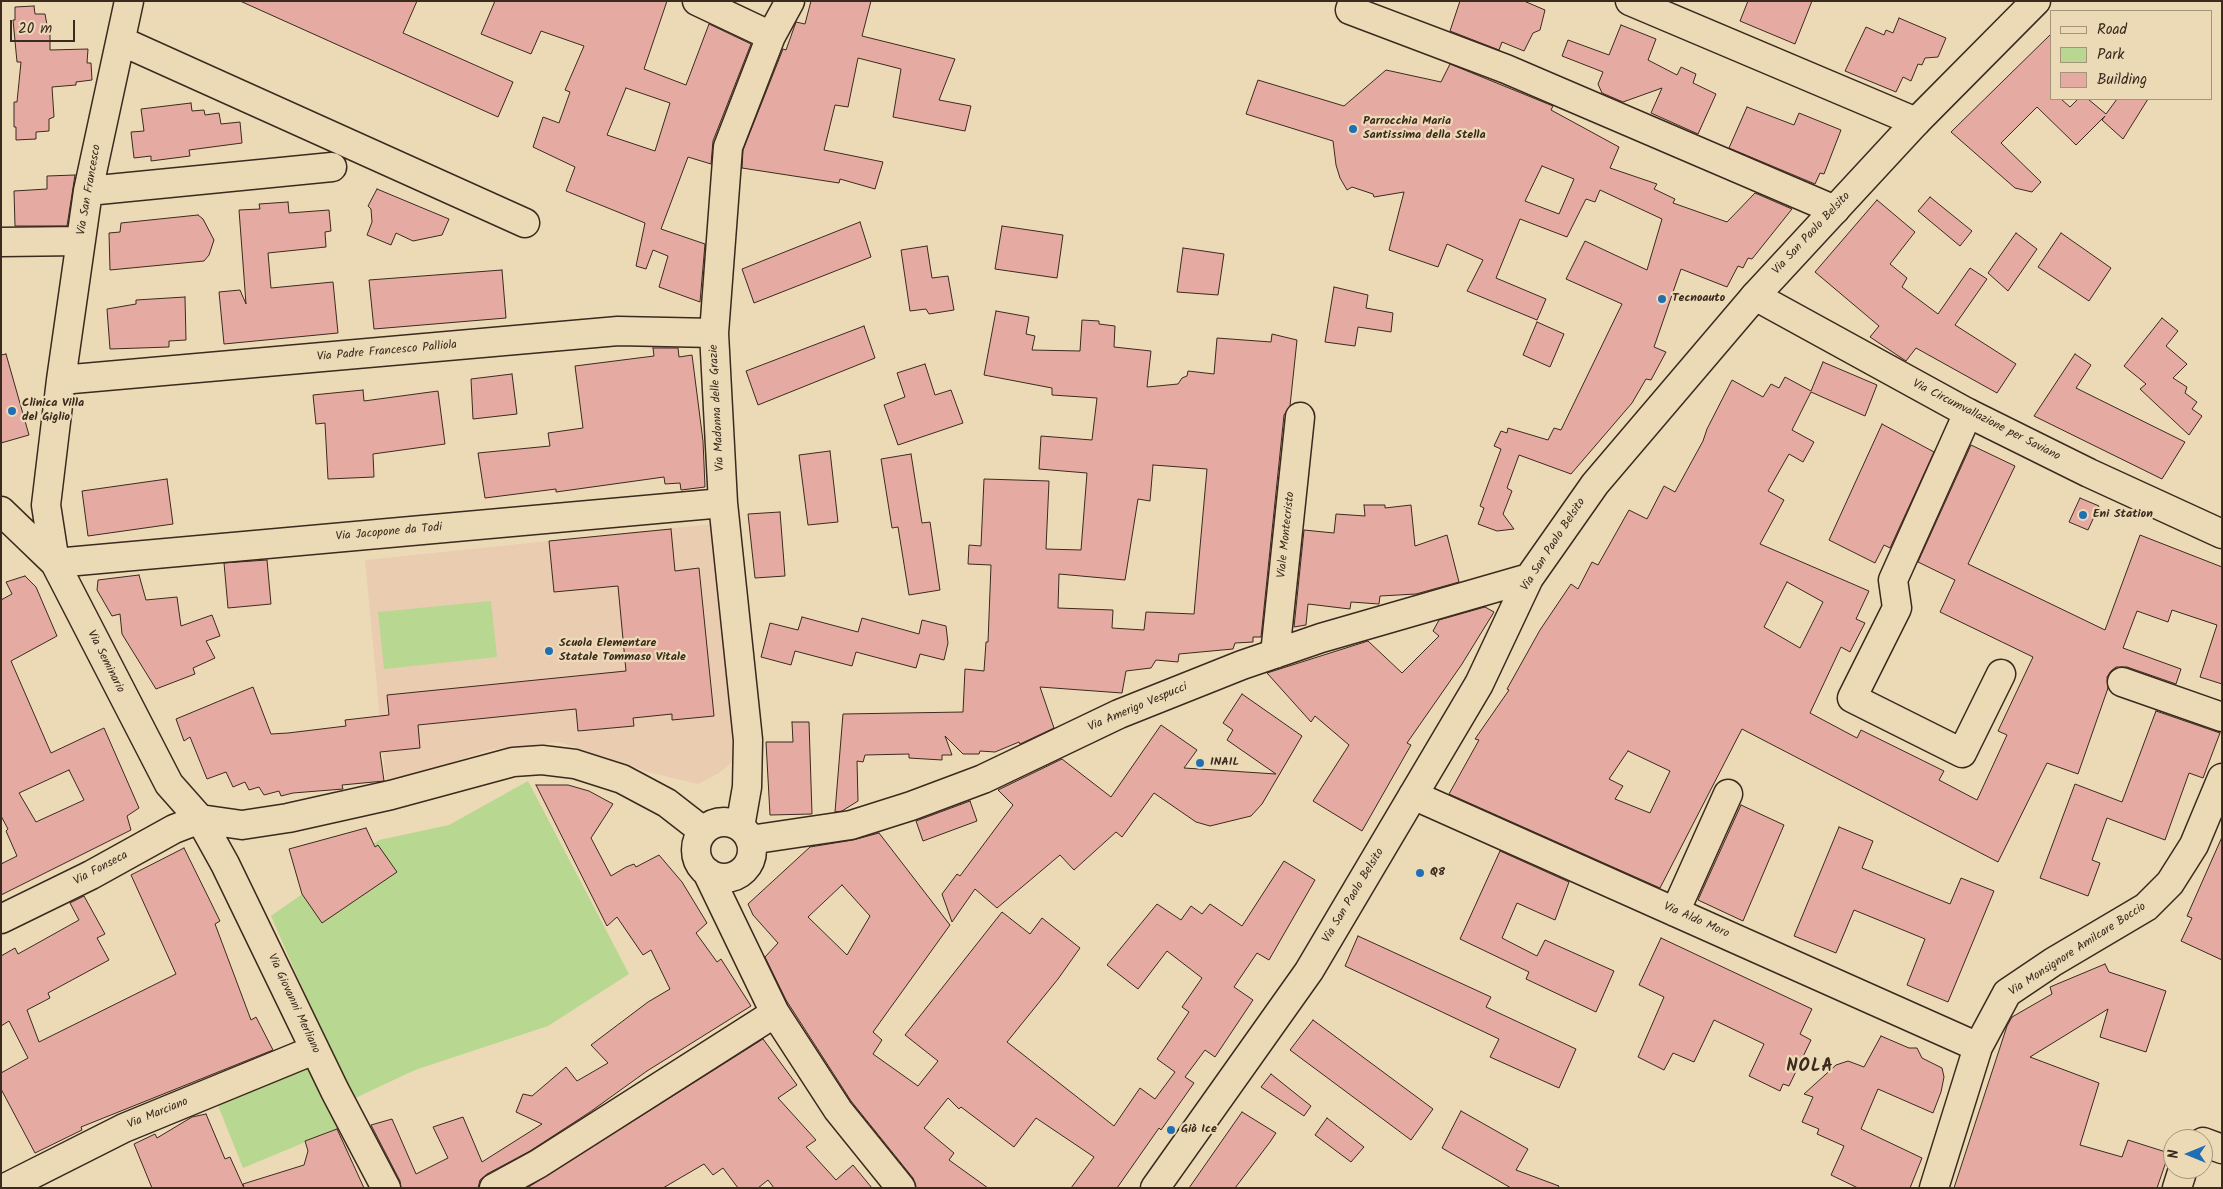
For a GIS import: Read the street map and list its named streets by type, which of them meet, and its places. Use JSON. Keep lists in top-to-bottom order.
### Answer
{
  "streets": {
    "street": [
      "Via San Francesco",
      "Via San Paolo Belsito",
      "Via Padre Francesco Palliola",
      "Via Madonna delle Grazie",
      "Via Circumvallazione per Saviano",
      "Via Jacopone da Todi",
      "Viale Montecristo",
      "Via Seminario",
      "Via Amerigo Vespucci",
      "Via Fonseca",
      "Via Aldo Moro",
      "Via Monsignore Amilcare Boccio",
      "Via Giovanni Merliano",
      "Via Marciano"
    ]
  },
  "crossings": [
    ["Via San Francesco", "Via Padre Francesco Palliola"],
    ["Via San Francesco", "Via Jacopone da Todi"],
    ["Via San Francesco", "Via Seminario"],
    ["Via San Paolo Belsito", "Via Circumvallazione per Saviano"],
    ["Via San Paolo Belsito", "Via Amerigo Vespucci"],
    ["Via San Paolo Belsito", "Via Aldo Moro"],
    ["Via Padre Francesco Palliola", "Via Madonna delle Grazie"],
    ["Via Madonna delle Grazie", "Via Jacopone da Todi"],
    ["Via Madonna delle Grazie", "Via Amerigo Vespucci"],
    ["Via Jacopone da Todi", "Via Seminario"],
    ["Viale Montecristo", "Via Amerigo Vespucci"],
    ["Via Seminario", "Via Fonseca"],
    ["Via Seminario", "Via Giovanni Merliano"],
    ["Via Fonseca", "Via Giovanni Merliano"],
    ["Via Aldo Moro", "Via Monsignore Amilcare Boccio"],
    ["Via Giovanni Merliano", "Via Marciano"]
  ],
  "districts": ["NOLA"],
  "places": [
    "Parrocchia Maria Santissima della Stella",
    "Tecnoauto",
    "Clinica Villa del Giglio",
    "Eni Station",
    "Scuola Elementare Statale Tommaso Vitale",
    "INAIL",
    "Q8",
    "Giò Ice"
  ],
  "legend": ["Road", "Park", "Building"],
  "scale_bar": "20 m",
  "north": "left"
}
